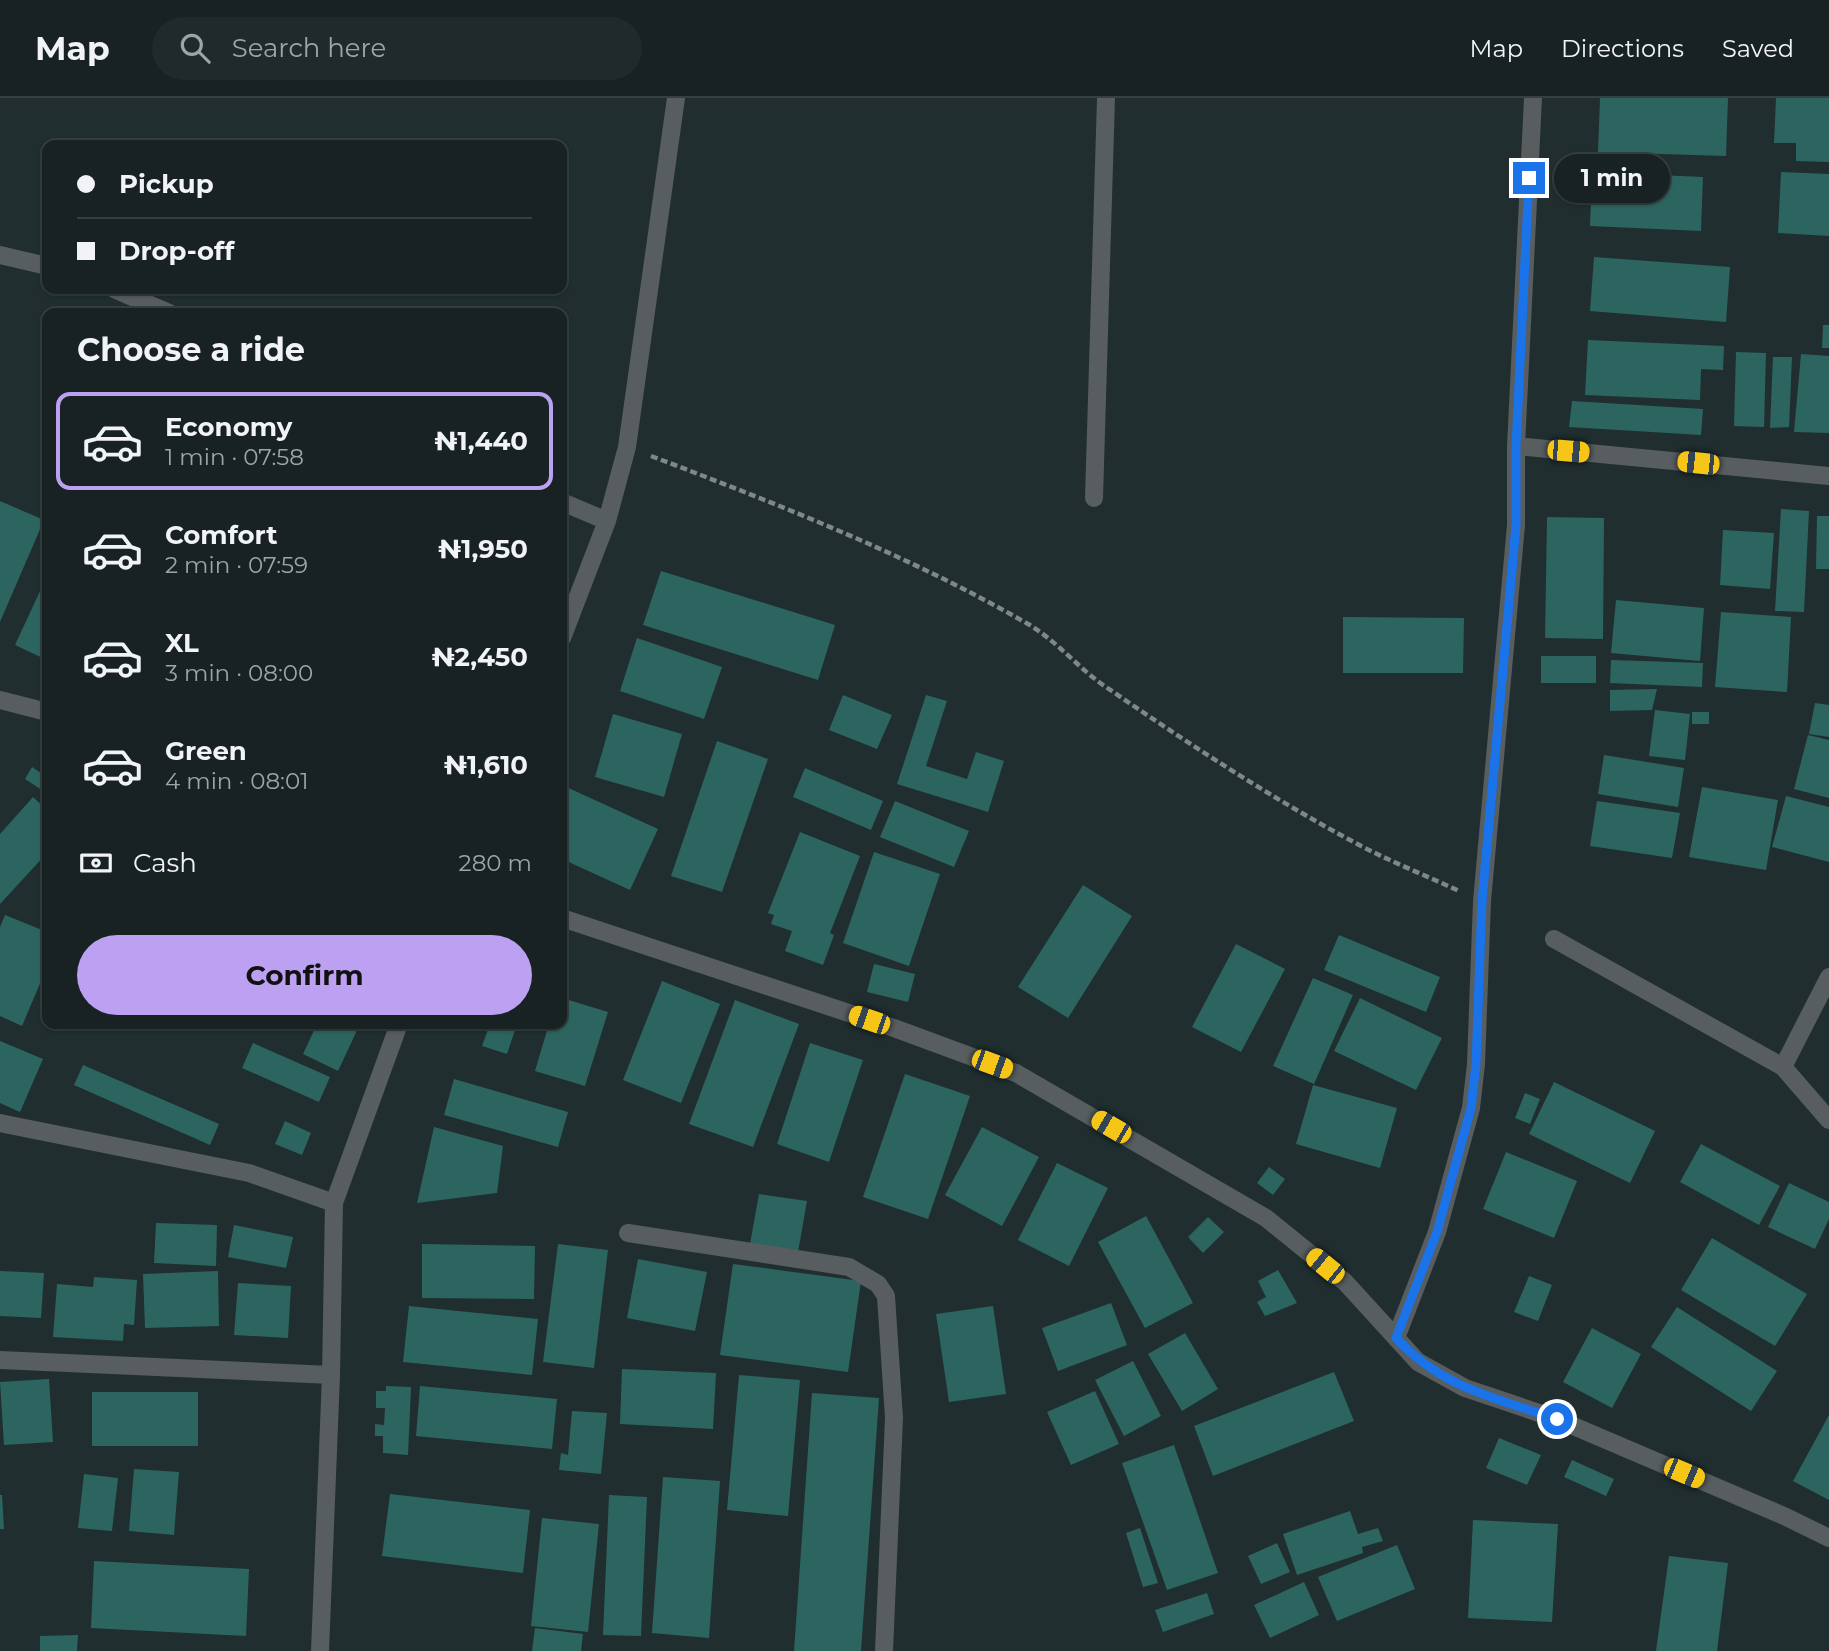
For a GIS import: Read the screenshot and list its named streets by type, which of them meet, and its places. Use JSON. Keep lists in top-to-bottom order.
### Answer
{
  "page": {
    "header": "Map",
    "search": "Search here",
    "nav": ["Map", "Directions", "Saved"],
    "banner": ["Pickup", "Drop-off"],
    "bubble": "1 min",
    "heading": "Choose a ride",
    "list": [
      {
        "name": "Economy",
        "note": "1 min · 07:58",
        "value": "₦1,440"
      },
      {
        "name": "Comfort",
        "note": "2 min · 07:59",
        "value": "₦1,950"
      },
      {
        "name": "XL",
        "note": "3 min · 08:00",
        "value": "₦2,450"
      },
      {
        "name": "Green",
        "note": "4 min · 08:01",
        "value": "₦1,610"
      }
    ],
    "pay": ["Cash", "280 m"],
    "buttons": "Confirm"
  }
}
